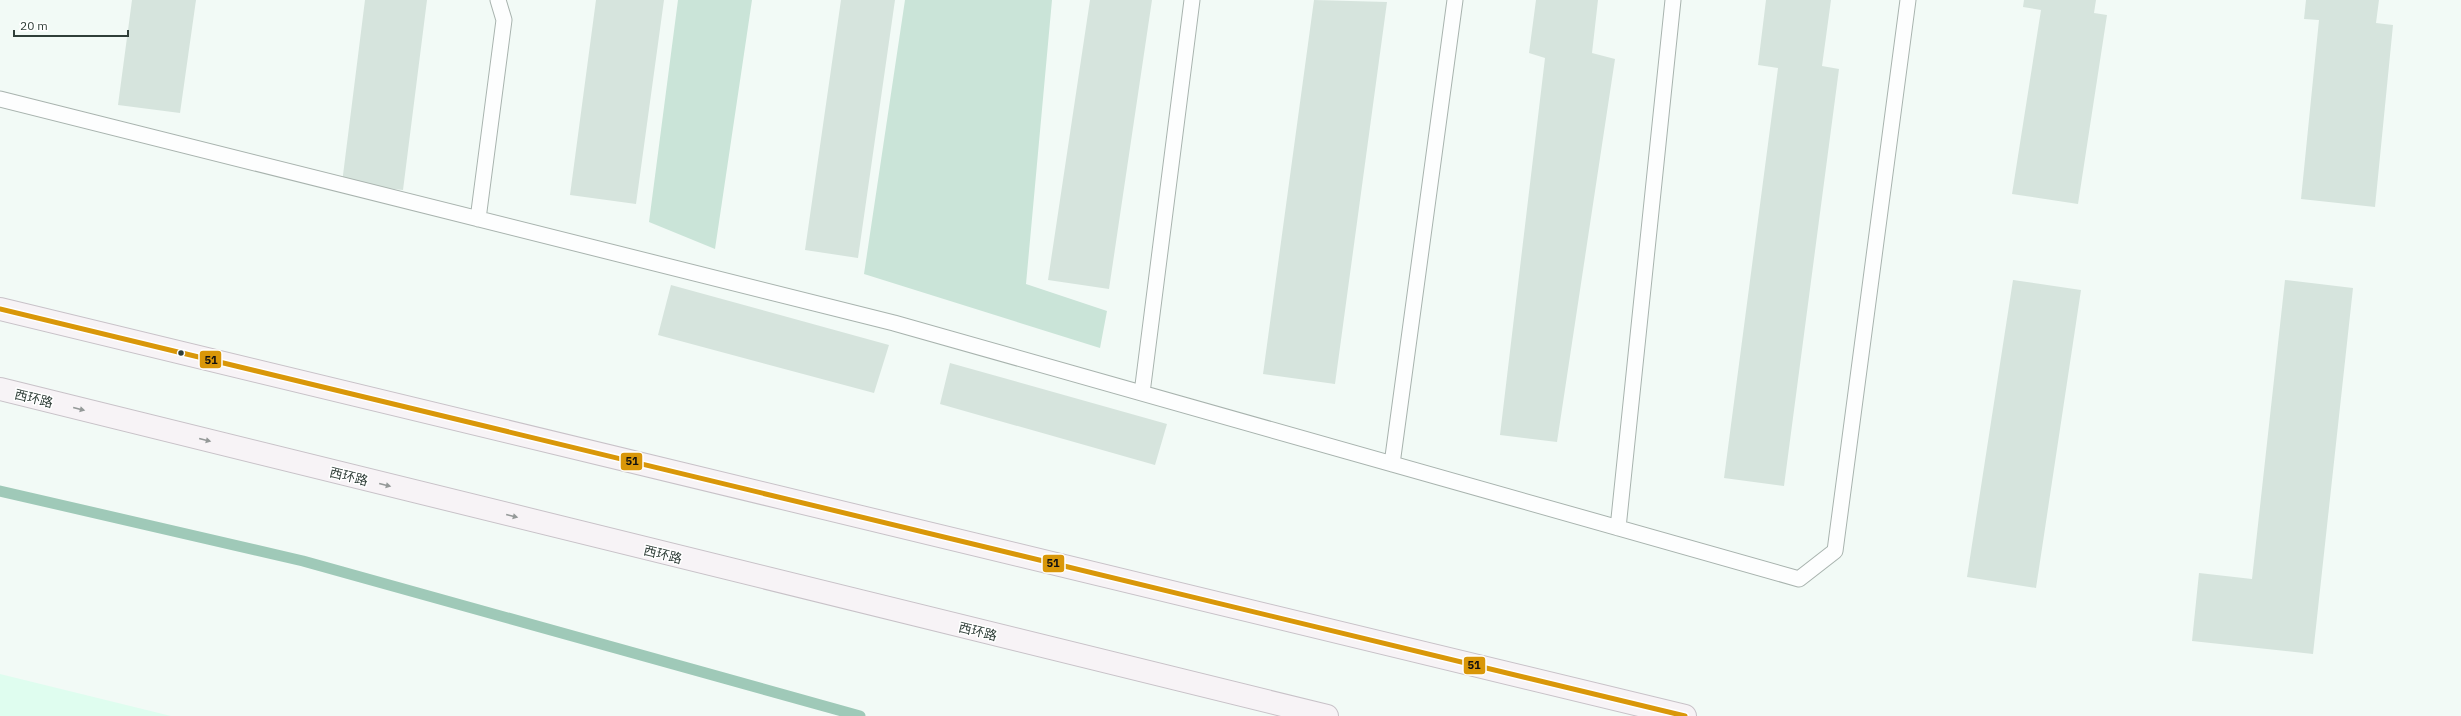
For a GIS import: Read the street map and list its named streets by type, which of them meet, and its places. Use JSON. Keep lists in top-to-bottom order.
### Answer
{
  "streets": {
    "main road": ["西环路"]
  },
  "lines": ["transit line 51"],
  "scale_bar": "20 m"
}
